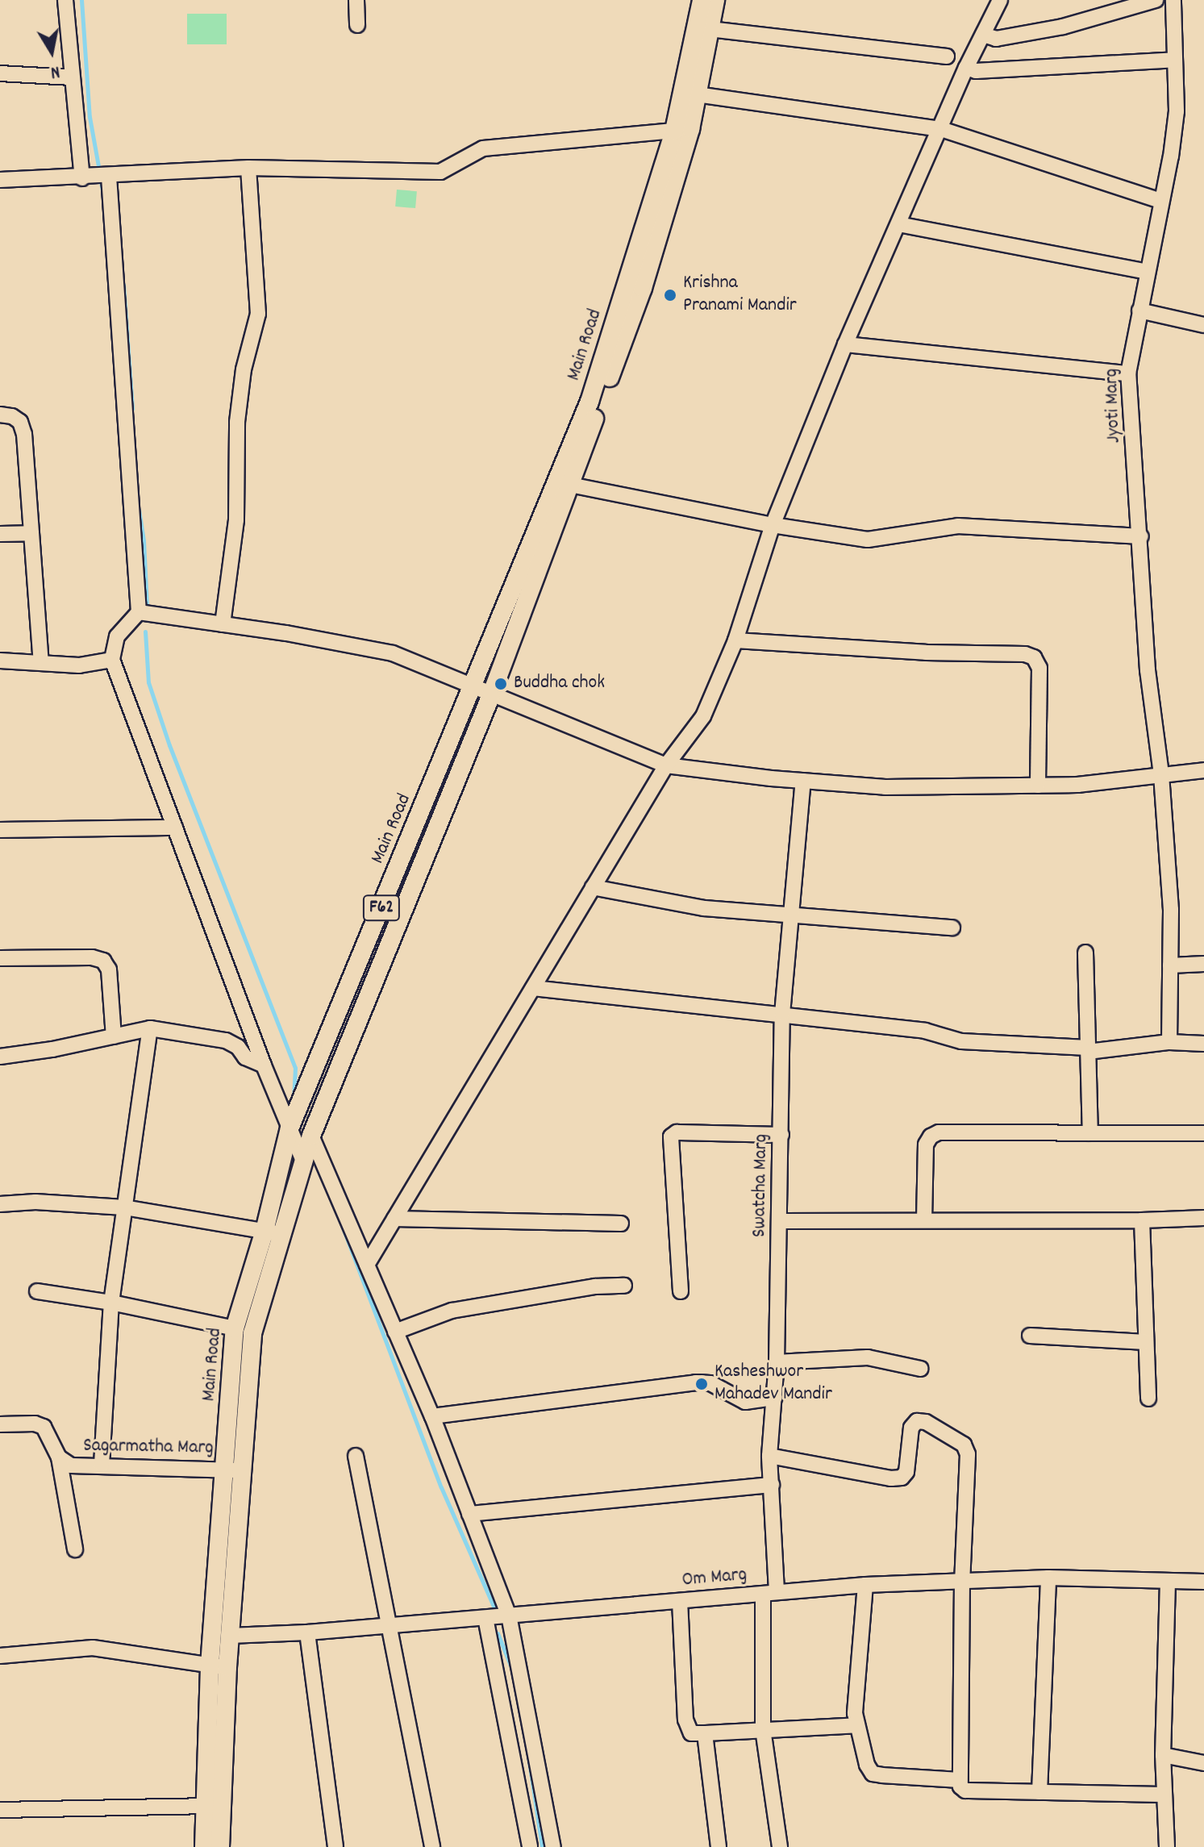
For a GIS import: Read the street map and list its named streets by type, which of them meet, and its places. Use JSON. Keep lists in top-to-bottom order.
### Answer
{
  "streets": {
    "main road": ["Main Road", "F62"],
    "street": [
      "Jyoti Marg",
      "Swatcha Marg",
      "Sagarmatha Marg",
      "Om Marg"
    ]
  },
  "crossings": [
    ["Main Road", "Sagarmatha Marg"],
    ["Main Road", "Om Marg"],
    ["Swatcha Marg", "Om Marg"]
  ],
  "places": ["Krishna Pranami Mandir", "Buddha chok", "Kasheshwor Mahadev Mandir"],
  "north": "bottom"
}
